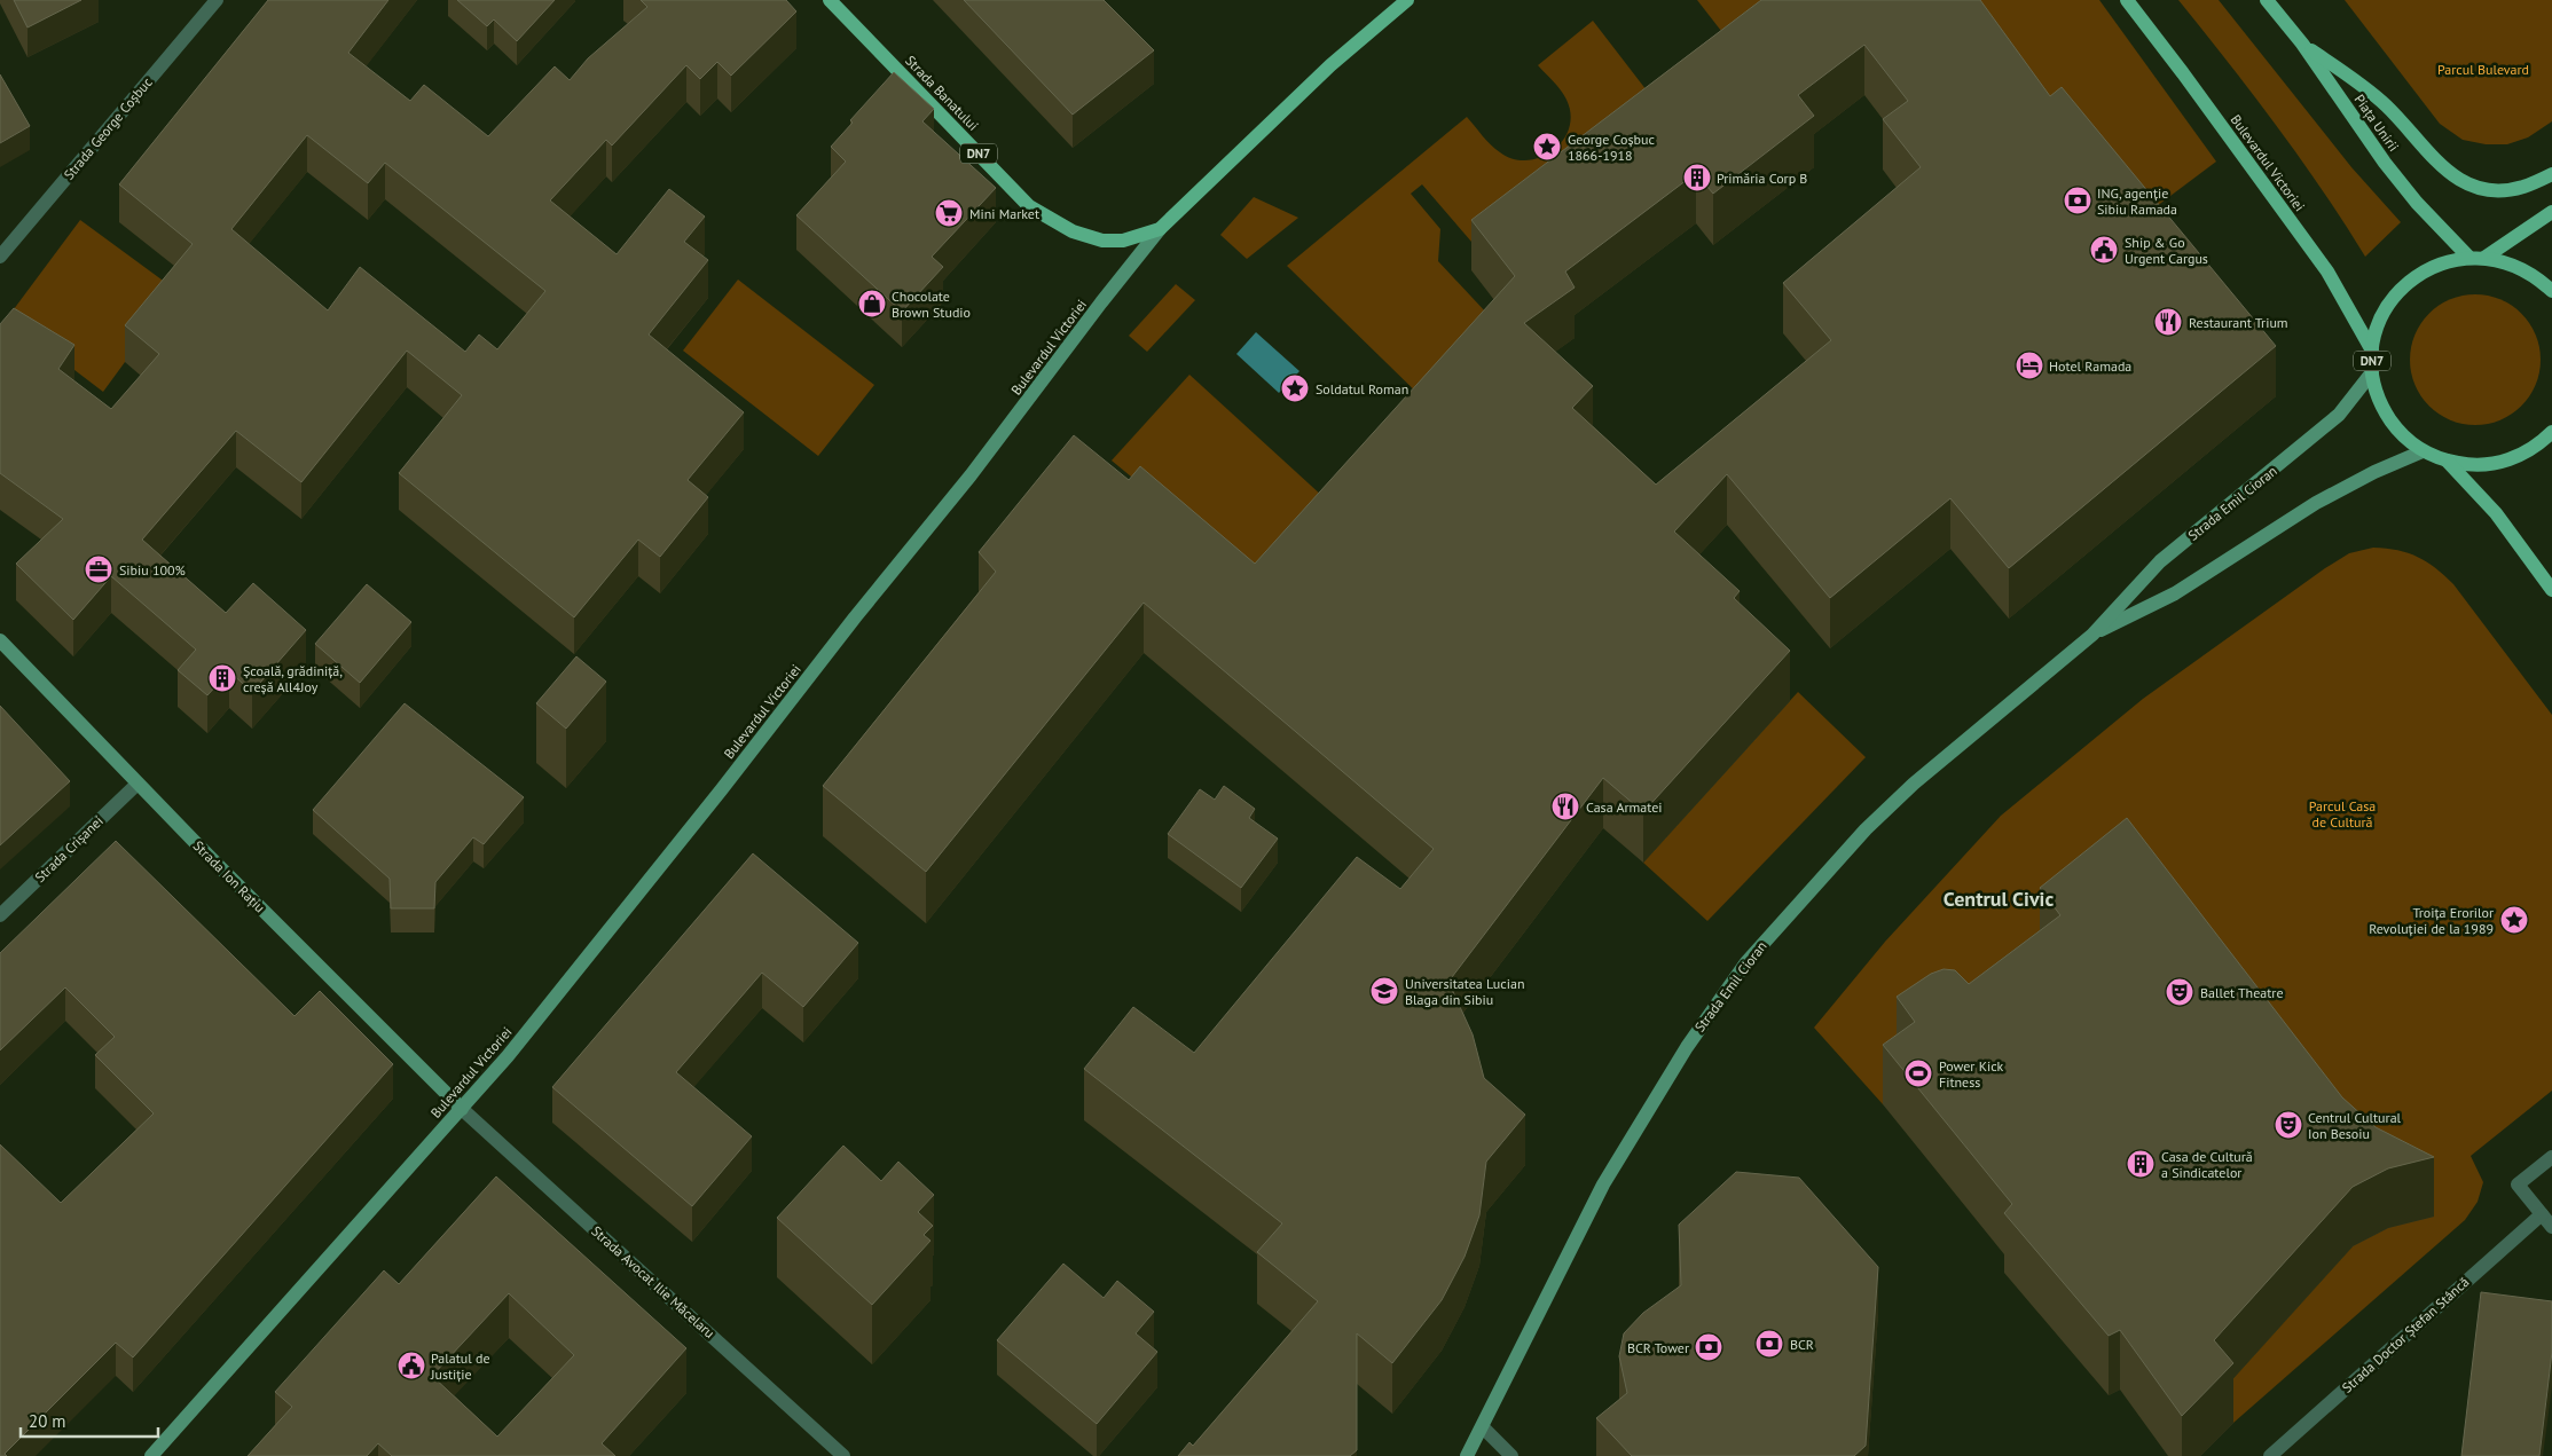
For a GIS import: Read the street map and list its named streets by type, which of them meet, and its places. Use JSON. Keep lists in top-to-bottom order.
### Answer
{
  "streets": {
    "main road": [
      "Strada Banatului",
      "Piața Unirii",
      "DN7",
      "Bulevardul Victoriei"
    ],
    "street": [
      "Strada George Coșbuc",
      "Strada Emil Cioran",
      "Strada Crișanei",
      "Strada Ion Rațiu",
      "Strada Avocat Ilie Măcelaru",
      "Strada Doctor Ștefan Stâncă"
    ]
  },
  "crossings": [
    ["Strada Banatului", "Bulevardul Victoriei"],
    ["Piața Unirii", "DN7"],
    ["DN7", "Bulevardul Victoriei"],
    ["DN7", "Strada Emil Cioran"],
    ["Bulevardul Victoriei", "Strada Ion Rațiu"],
    ["Bulevardul Victoriei", "Strada Avocat Ilie Măcelaru"],
    ["Strada Crișanei", "Strada Ion Rațiu"],
    ["Strada Ion Rațiu", "Strada Avocat Ilie Măcelaru"]
  ],
  "districts": ["Centrul Civic"],
  "parks": ["Parcul Bulevard", "Parcul Casa de Cultură"],
  "places": {
    "place": ["George Coșbuc 1866-1918", "Soldatul Roman", "Troița Erorilor Revoluției de la 1989"],
    "building": ["Primăria Corp B", "Școală, grădiniță, creșă All4Joy", "Casa de Cultură a Sindicatelor"],
    "bank": ["ING, agenție Sibiu Ramada", "BCR", "BCR Tower"],
    "supermarket": ["Mini Market"],
    "public building": ["Ship & Go Urgent Cargus", "Palatul de Justiție"],
    "shop": ["Chocolate Brown Studio"],
    "restaurant": ["Restaurant Trium", "Casa Armatei"],
    "hotel": ["Hotel Ramada"],
    "office": ["Sibiu 100%"],
    "school or university": ["Universitatea Lucian Blaga din Sibiu"],
    "theatre": ["Ballet Theatre", "Centrul Cultural Ion Besoiu"],
    "sports": ["Power Kick Fitness"]
  },
  "scale_bar": "20 m"
}
